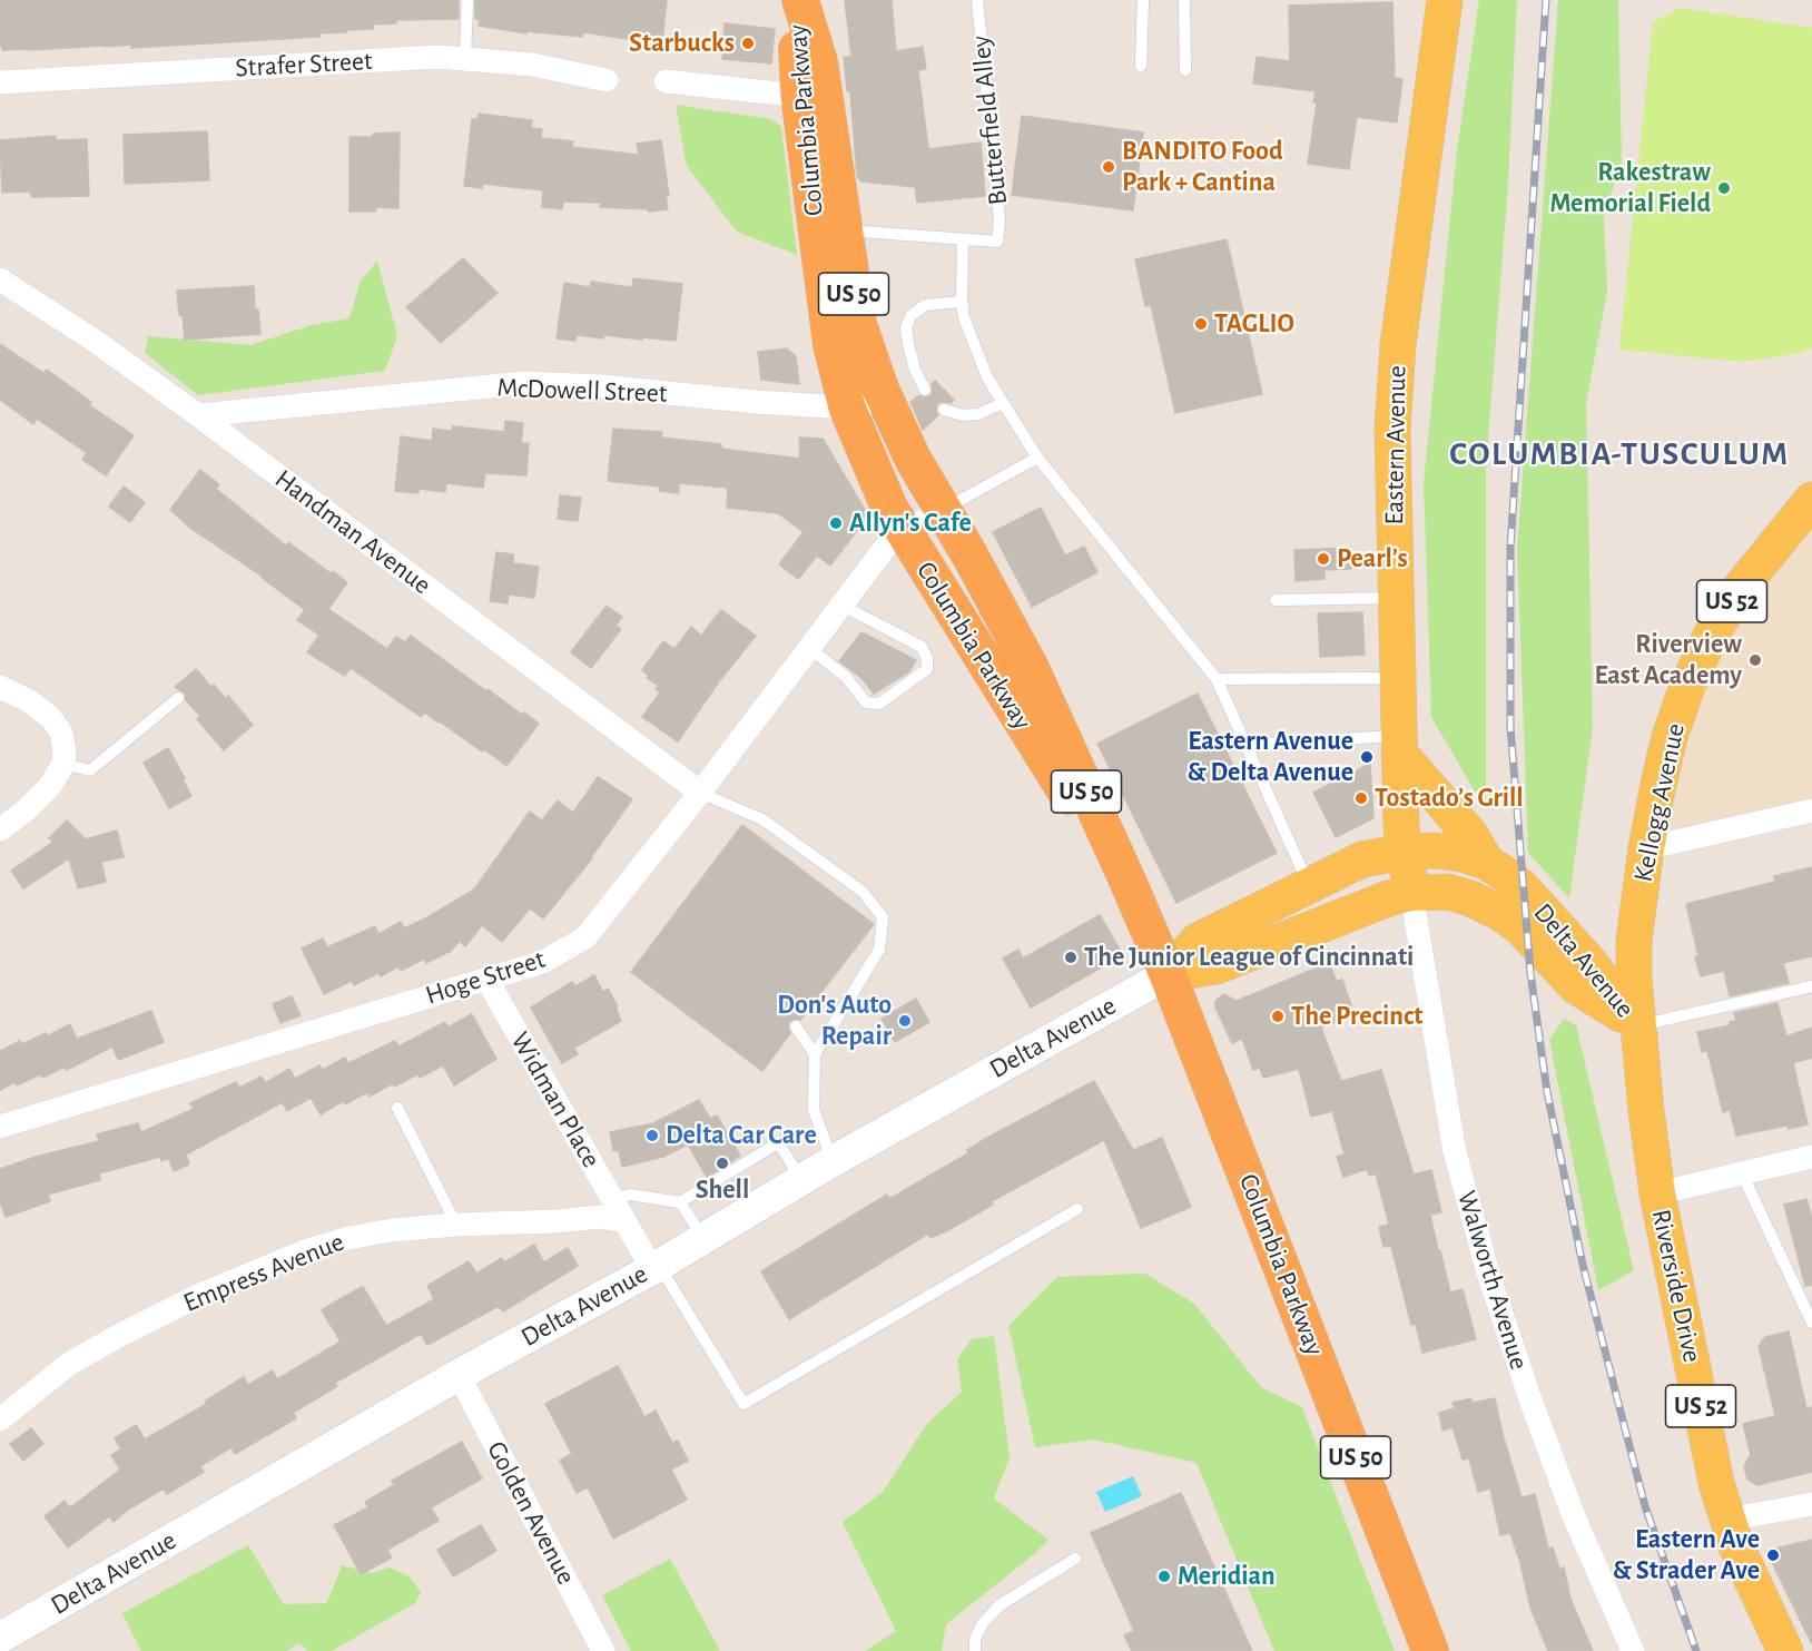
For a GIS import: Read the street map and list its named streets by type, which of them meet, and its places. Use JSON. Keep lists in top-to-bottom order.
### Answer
{
  "streets": {
    "highway": ["Columbia Parkway", "US 50"],
    "main road": [
      "Eastern Avenue",
      "US 52",
      "Kellogg Avenue",
      "Delta Avenue",
      "Riverside Drive"
    ],
    "street": [
      "Strafer Street",
      "McDowell Street",
      "Handman Avenue",
      "Hoge Street",
      "Widman Place",
      "Empress Avenue",
      "Walworth Avenue",
      "Golden Avenue"
    ],
    "lane": ["Butterfield Alley"]
  },
  "crossings": [
    ["Columbia Parkway", "McDowell Street"],
    ["Columbia Parkway", "Delta Avenue"],
    ["Columbia Parkway", "Hoge Street"],
    ["McDowell Street", "Handman Avenue"],
    ["Eastern Avenue", "Delta Avenue"],
    ["Eastern Avenue", "Walworth Avenue"],
    ["Handman Avenue", "Hoge Street"],
    ["Kellogg Avenue", "Delta Avenue"],
    ["Kellogg Avenue", "Riverside Drive"],
    ["Delta Avenue", "Walworth Avenue"],
    ["Delta Avenue", "Riverside Drive"],
    ["Delta Avenue", "Golden Avenue"],
    ["Hoge Street", "Widman Place"],
    ["Widman Place", "Empress Avenue"]
  ],
  "districts": ["COLUMBIA-TUSCULUM"],
  "places": [
    "Starbucks",
    "BANDITO Food Park + Cantina",
    "Rakestraw Memorial Field",
    "TAGLIO",
    "Allyn's Cafe",
    "Pearl’s",
    "Riverview East Academy",
    "Eastern Avenue & Delta Avenue",
    "Tostado’s Grill",
    "The Junior League of Cincinnati",
    "The Precinct",
    "Don's Auto Repair",
    "Delta Car Care",
    "Shell",
    "Eastern Ave & Strader Ave",
    "Meridian"
  ]
}
